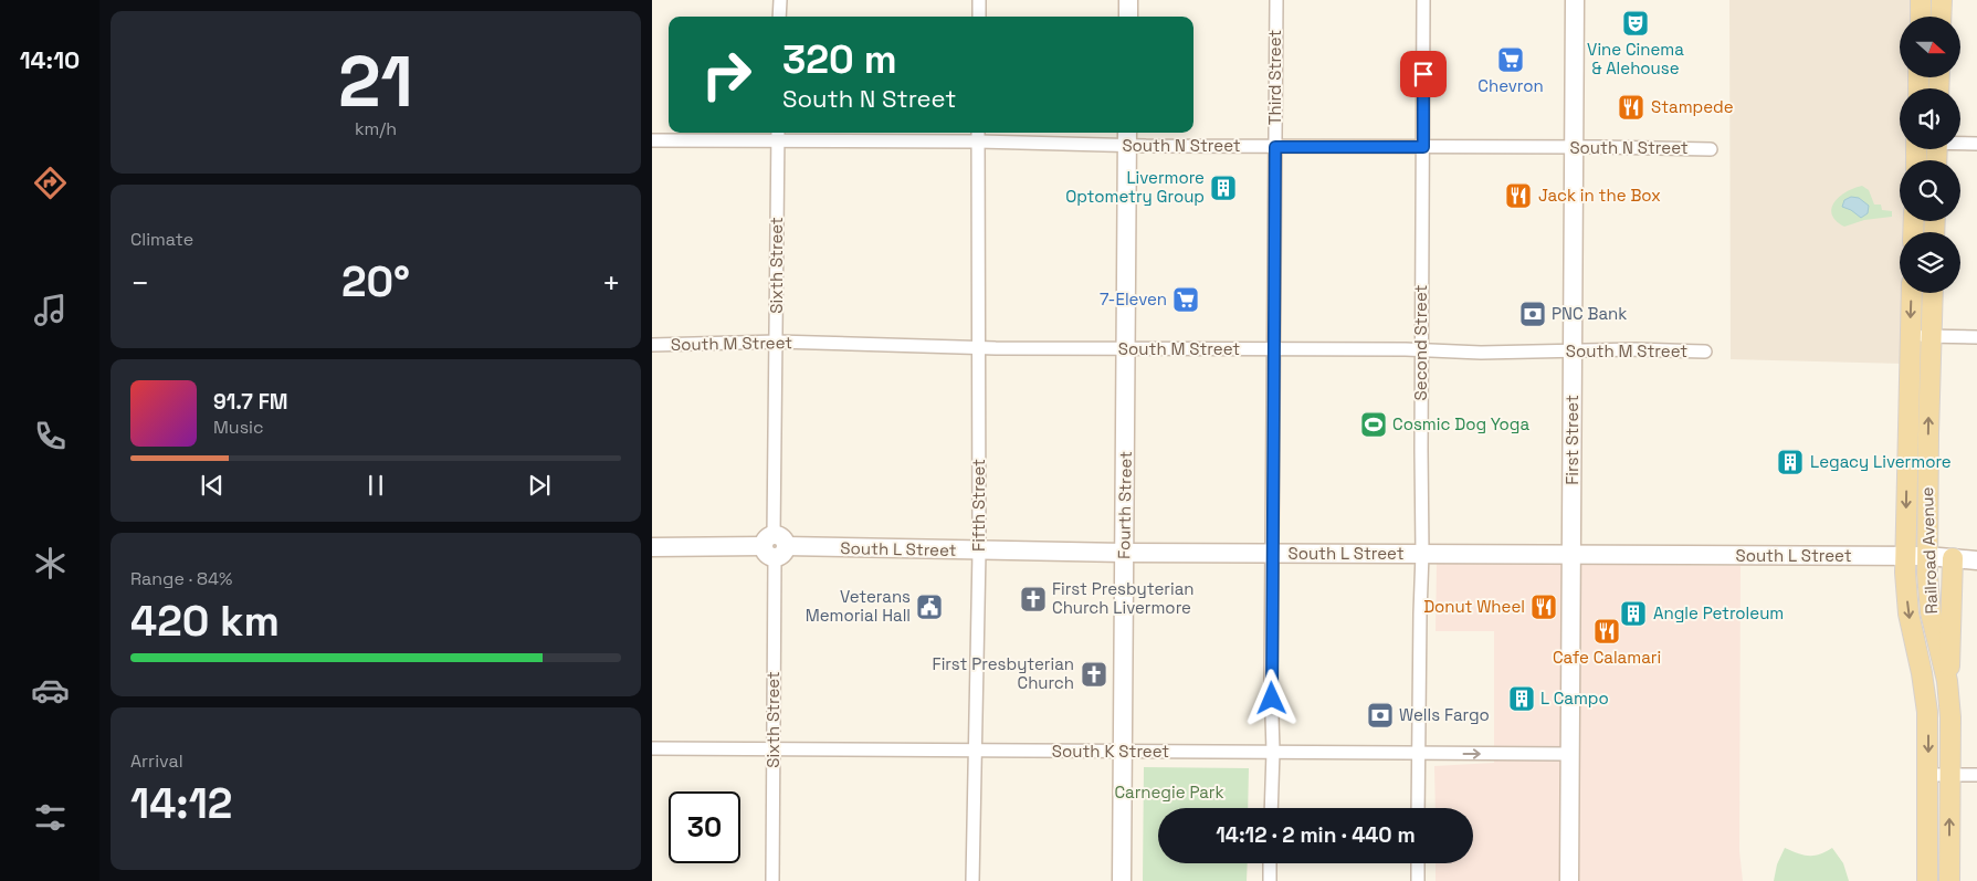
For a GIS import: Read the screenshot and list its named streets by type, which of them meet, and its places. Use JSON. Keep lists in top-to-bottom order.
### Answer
{
  "streets": {
    "main road": [
      "First Street",
      "Fourth Street",
      "South L Street",
      "Railroad Avenue"
    ],
    "street": [
      "Third Street",
      "South N Street",
      "Sixth Street",
      "Second Street",
      "South M Street",
      "Fifth Street",
      "South K Street"
    ]
  },
  "crossings": [
    ["Third Street", "South N Street"],
    ["Third Street", "South M Street"],
    ["Third Street", "South L Street"],
    ["Third Street", "South K Street"],
    ["South N Street", "Sixth Street"],
    ["South N Street", "Second Street"],
    ["South N Street", "First Street"],
    ["South N Street", "Fifth Street"],
    ["South N Street", "Fourth Street"],
    ["Sixth Street", "South M Street"],
    ["Sixth Street", "South L Street"],
    ["Sixth Street", "South K Street"],
    ["Second Street", "South M Street"],
    ["Second Street", "South L Street"],
    ["Second Street", "South K Street"],
    ["South M Street", "First Street"],
    ["South M Street", "Fifth Street"],
    ["South M Street", "Fourth Street"],
    ["First Street", "South L Street"],
    ["First Street", "South K Street"],
    ["Fifth Street", "South L Street"],
    ["Fifth Street", "South K Street"],
    ["Fourth Street", "South L Street"],
    ["Fourth Street", "South K Street"],
    ["South L Street", "Railroad Avenue"]
  ],
  "parks": ["Carnegie Park"],
  "places": {
    "theatre": ["Vine Cinema & Alehouse"],
    "supermarket": ["Chevron", "7-Eleven"],
    "restaurant": [
      "Stampede",
      "Jack in the Box",
      "Donut Wheel",
      "Cafe Calamari"
    ],
    "building": [
      "Livermore Optometry Group",
      "Legacy Livermore",
      "Angle Petroleum",
      "L Campo"
    ],
    "bank": ["PNC Bank", "Wells Fargo"],
    "sports": ["Cosmic Dog Yoga"],
    "church": ["First Presbyterian Church Livermore", "First Presbyterian Church"],
    "public building": ["Veterans Memorial Hall"]
  },
  "north": "right",
  "page": {
    "tabs": "14:10",
    "tile": [
      ["21", "km/h"],
      "Climate",
      ["Range · 84%", "420 km"],
      ["Arrival", "14:12"]
    ],
    "turn": ["320 m", "South N Street"],
    "heat": ["−", "20°", "+"],
    "song": ["91.7 FM", "Music"],
    "limit": "30",
    "trip": "14:12 · 2 min · 440 m"
  }
}
